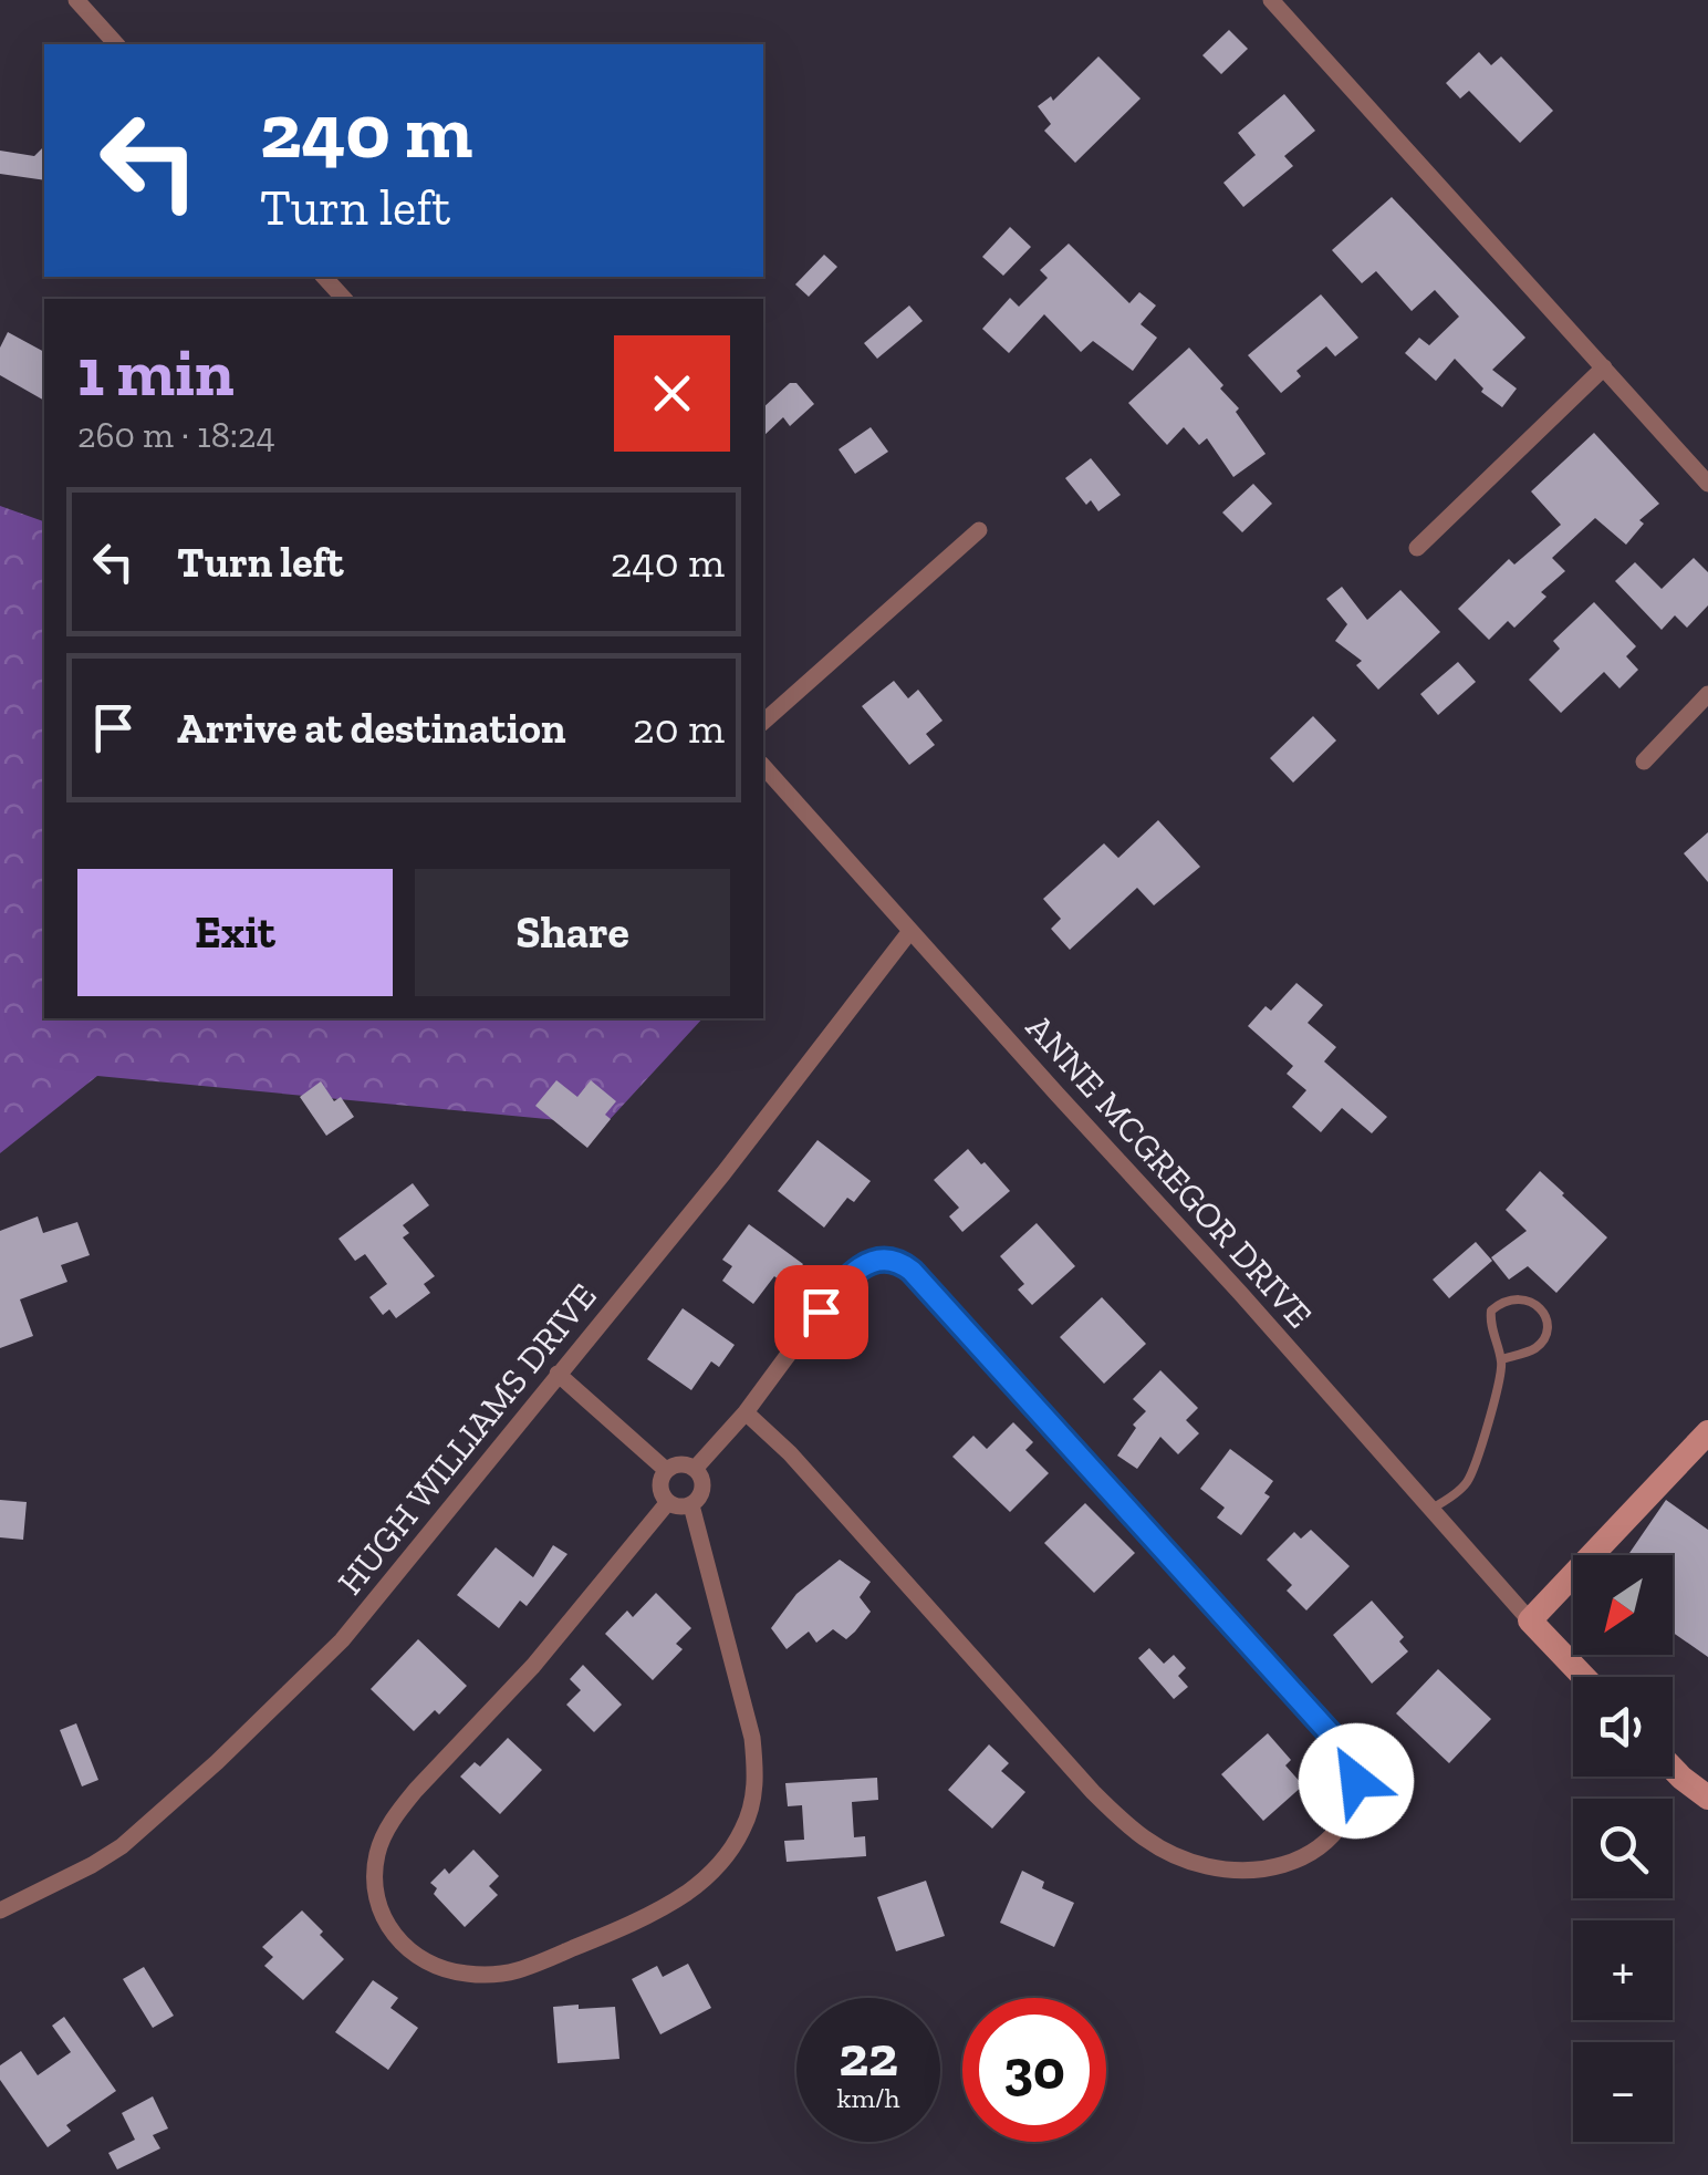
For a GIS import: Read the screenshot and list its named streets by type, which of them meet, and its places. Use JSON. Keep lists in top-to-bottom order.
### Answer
{
  "streets": {
    "street": ["ANNE MCGREGOR DRIVE", "HUGH WILLIAMS DRIVE"]
  },
  "crossings": [
    ["ANNE MCGREGOR DRIVE", "HUGH WILLIAMS DRIVE"]
  ],
  "north": "bottom left",
  "page": {
    "turn": ["240 m", "Turn left"],
    "heading": ["1 min", "260 m · 18:24"],
    "list": [
      {
        "name": "Turn left",
        "value": "240 m"
      },
      {
        "name": "Arrive at destination",
        "value": "20 m"
      }
    ],
    "buttons": ["Exit", "Share"],
    "map_buttons": ["+", "−"],
    "speed": "22 km/h",
    "limit": "30"
  }
}
